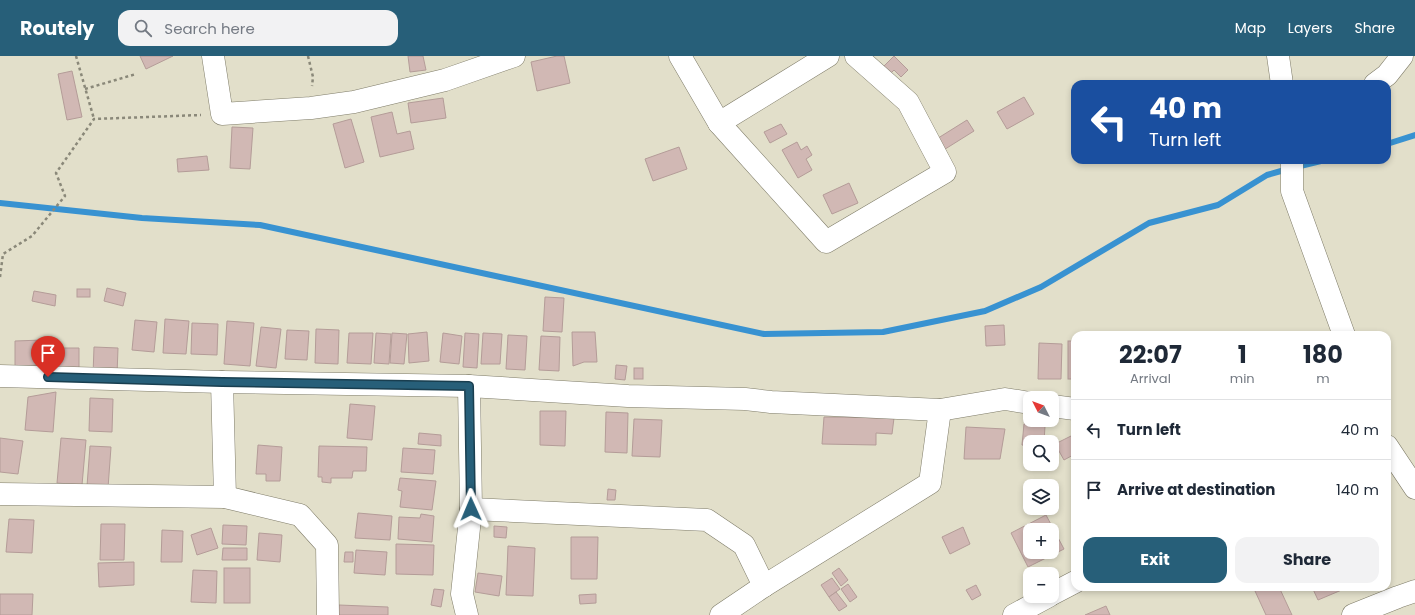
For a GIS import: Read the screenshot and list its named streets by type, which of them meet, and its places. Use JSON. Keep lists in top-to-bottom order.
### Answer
{
  "north": "top left",
  "page": {
    "header": "Routely",
    "search": "Search here",
    "nav": ["Map", "Layers", "Share"],
    "turn": ["40 m", "Turn left"],
    "eta": [
      "22:07",
      "Arrival",
      "1",
      "min",
      "180",
      "m"
    ],
    "map_buttons": ["+", "−"],
    "list": [
      {
        "name": "Turn left",
        "value": "40 m"
      },
      {
        "name": "Arrive at destination",
        "value": "140 m"
      }
    ],
    "buttons": ["Exit", "Share"]
  }
}
